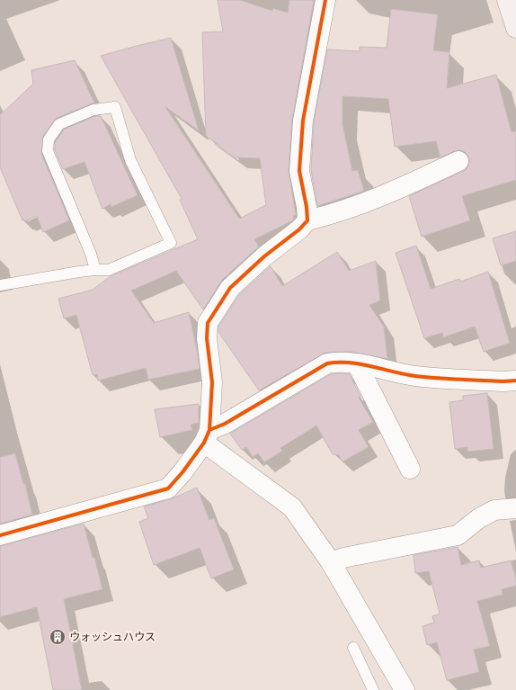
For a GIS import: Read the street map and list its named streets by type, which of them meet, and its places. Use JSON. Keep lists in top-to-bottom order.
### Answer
{
  "places": {
    "building": ["ウォッシュハウス"]
  }
}
